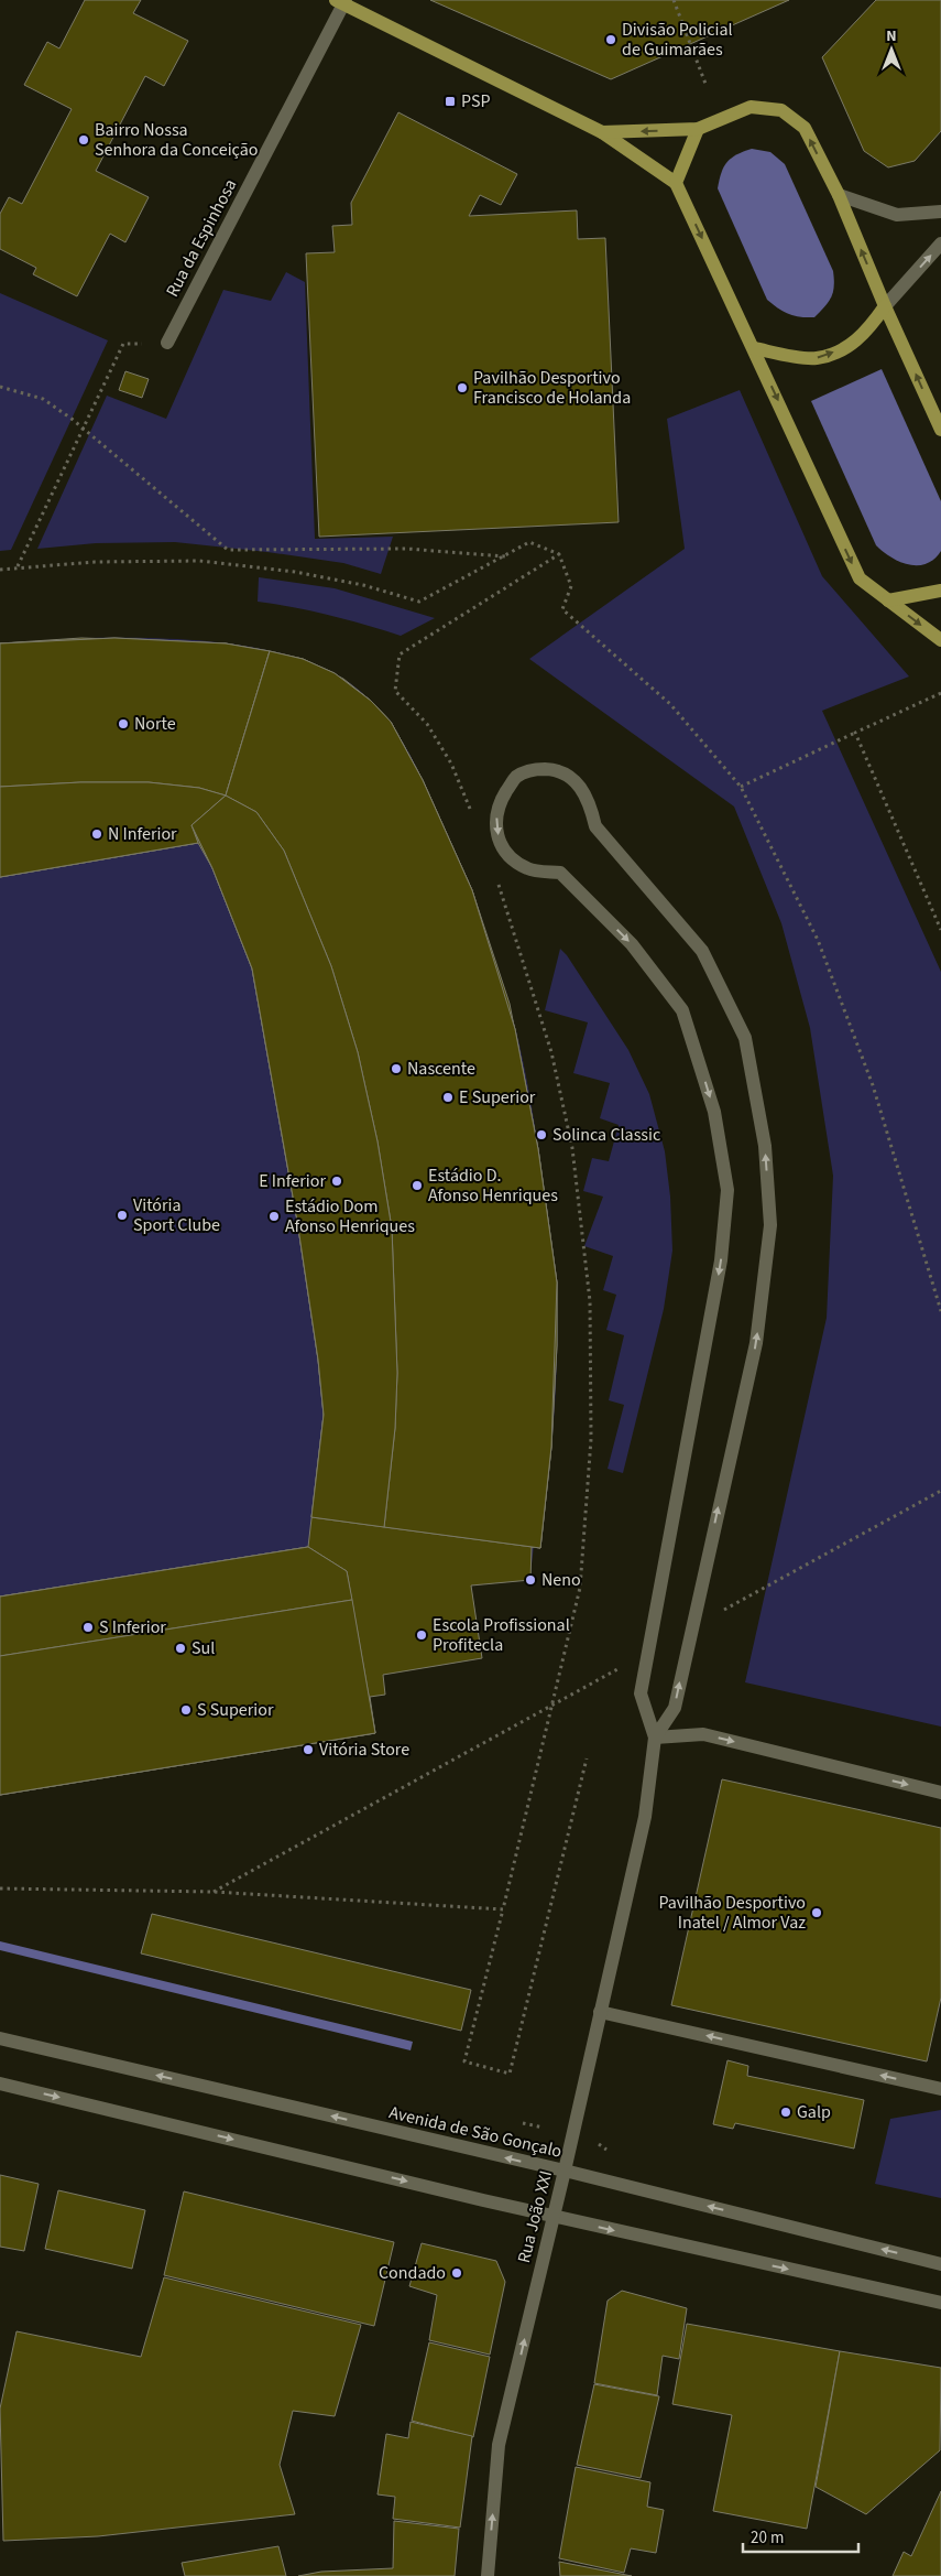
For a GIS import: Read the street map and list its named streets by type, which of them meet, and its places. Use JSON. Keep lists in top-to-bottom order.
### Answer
{
  "streets": {
    "street": ["Rua da Espinhosa", "Avenida de São Gonçalo", "Rua João XXI"]
  },
  "crossings": [
    ["Avenida de São Gonçalo", "Rua João XXI"]
  ],
  "one_way": ["Rua João XXI"],
  "places": {
    "other": [
      "Divisão Policial de Guimarães",
      "Bairro Nossa Senhora da Conceição",
      "Pavilhão Desportivo Francisco de Holanda",
      "Norte",
      "N Inferior",
      "Nascente",
      "E Superior",
      "Solinca Classic",
      "E Inferior",
      "Estádio D. Afonso Henriques",
      "Vitória Sport Clube",
      "Estádio Dom Afonso Henriques",
      "Neno",
      "S Inferior",
      "Escola Profissional Profitecla",
      "Sul",
      "S Superior",
      "Vitória Store",
      "Pavilhão Desportivo Inatel / Almor Vaz",
      "Galp",
      "Condado"
    ],
    "transit": ["PSP"]
  },
  "scale_bar": "20 m",
  "north": "top"
}
